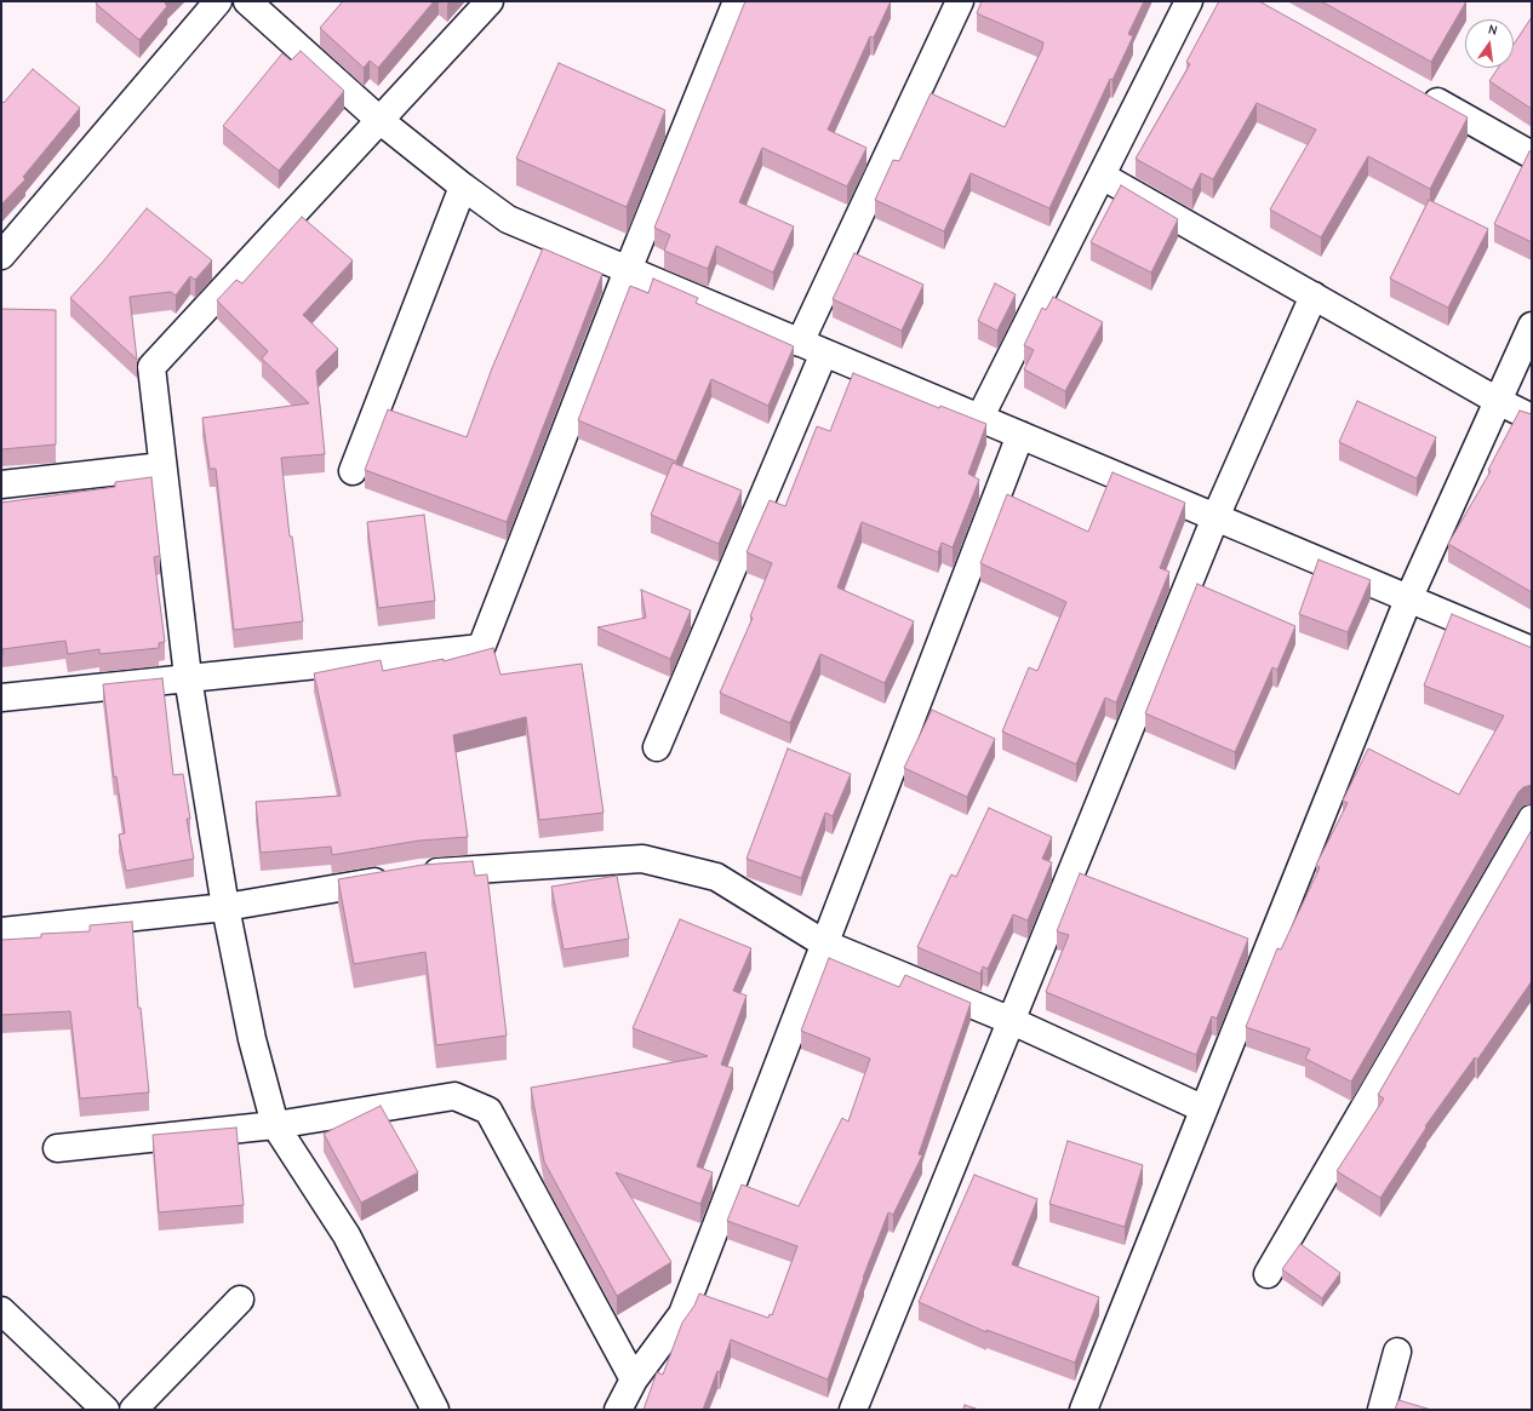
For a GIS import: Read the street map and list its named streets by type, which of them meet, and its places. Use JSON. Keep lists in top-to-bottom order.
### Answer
{
  "north": "top"
}
